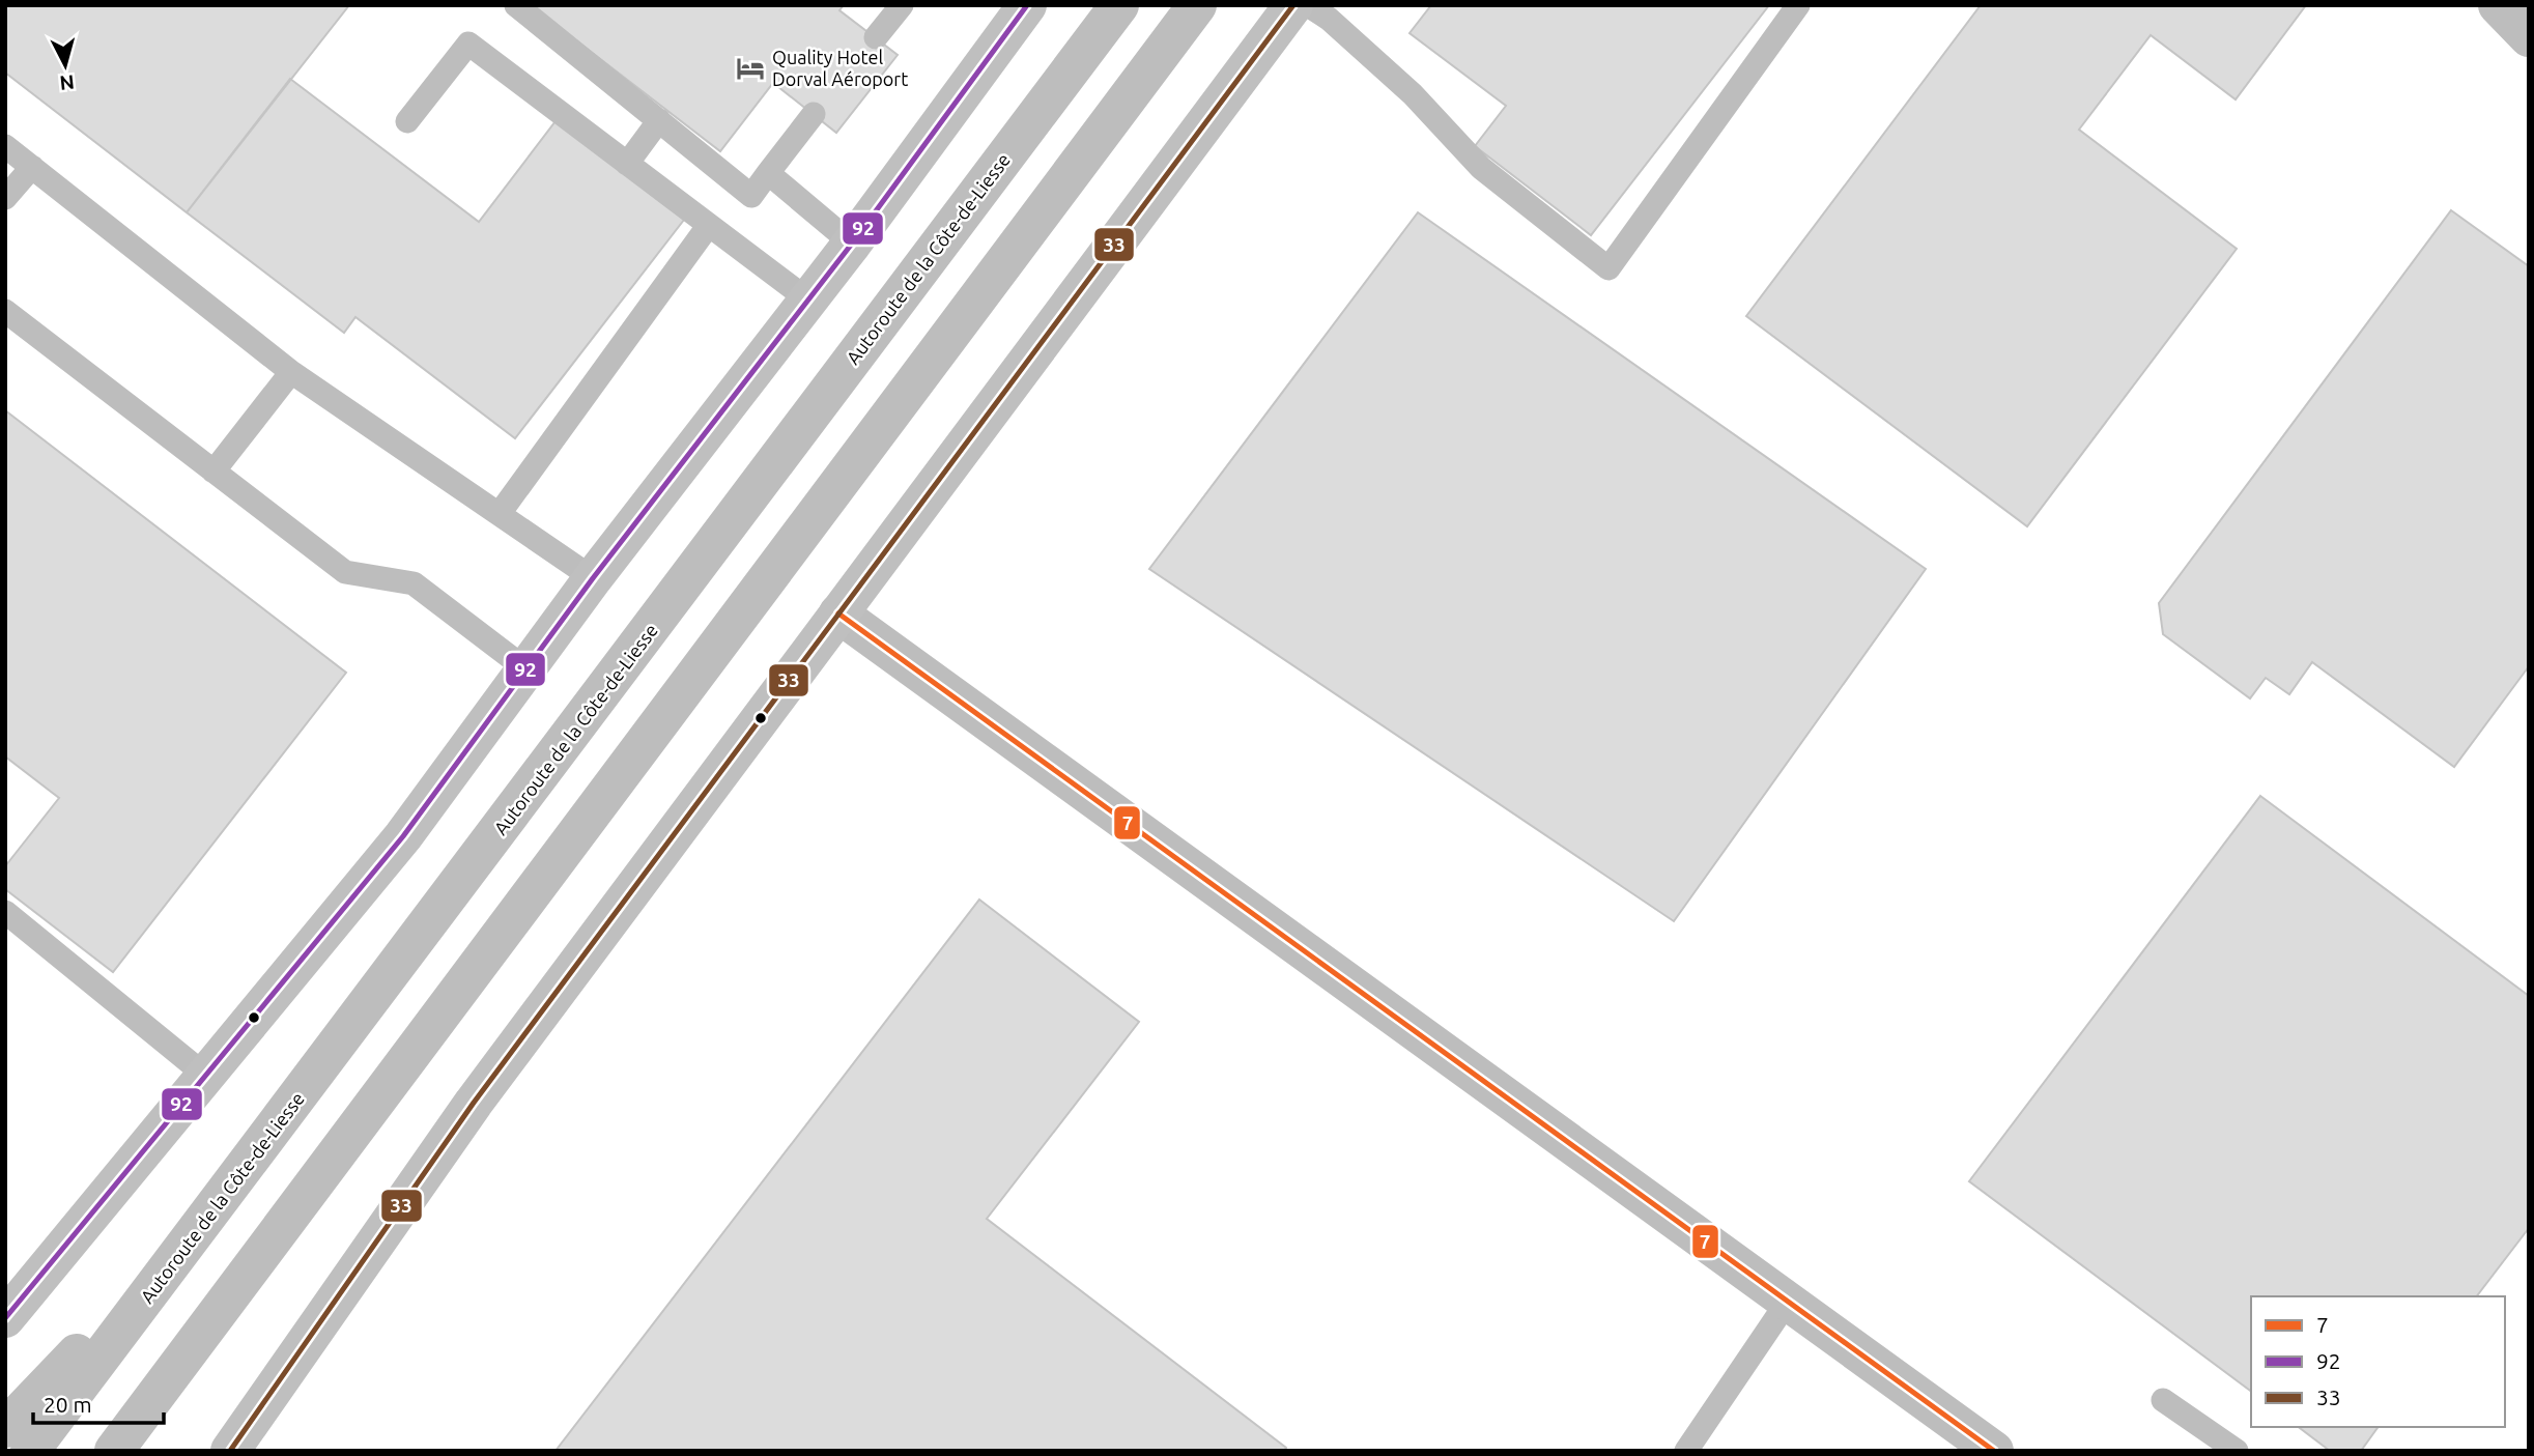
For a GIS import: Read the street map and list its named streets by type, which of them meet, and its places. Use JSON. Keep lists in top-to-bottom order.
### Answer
{
  "streets": {
    "main road": ["Autoroute de la Côte-de-Liesse"]
  },
  "places": {
    "hotel": ["Quality Hotel Dorval Aéroport"]
  },
  "lines": ["transit line 92", "transit line 33", "transit line 7"],
  "legend": ["7", "92", "33"],
  "scale_bar": "20 m",
  "north": "bottom"
}
